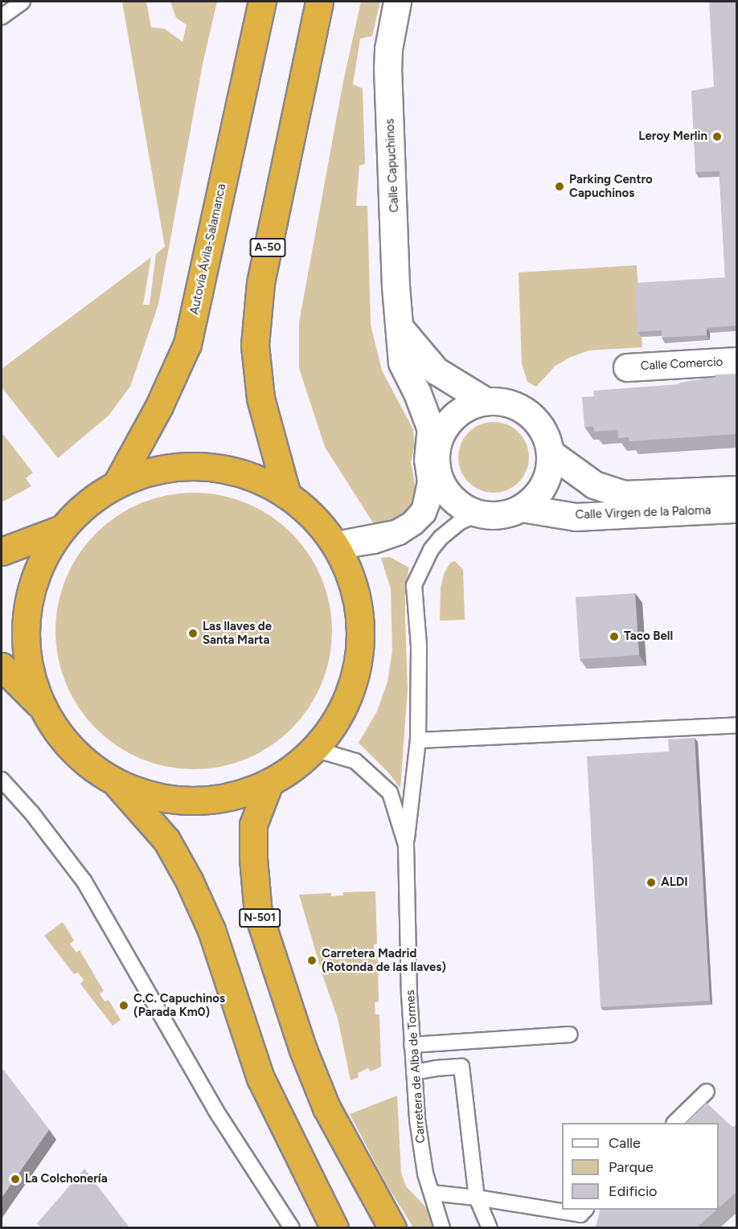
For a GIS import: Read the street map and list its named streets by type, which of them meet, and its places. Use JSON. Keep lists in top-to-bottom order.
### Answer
{
  "streets": {
    "highway": ["A-50", "Autovía Ávila-Salamanca", "N-501"],
    "street": ["Calle Capuchinos", "Calle Comercio", "Calle Virgen de la Paloma"],
    "lane": ["Carretera de Alba de Tormes"]
  },
  "crossings": [
    ["Calle Capuchinos", "Calle Virgen de la Paloma"]
  ],
  "places": [
    "Leroy Merlin",
    "Parking Centro Capuchinos",
    "Las llaves de Santa Marta",
    "Taco Bell",
    "ALDI",
    "Carretera Madrid (Rotonda de las llaves)",
    "C.C. Capuchinos (Parada Km0)",
    "La Colchonería"
  ],
  "legend": ["Calle", "Parque", "Edificio"]
}
